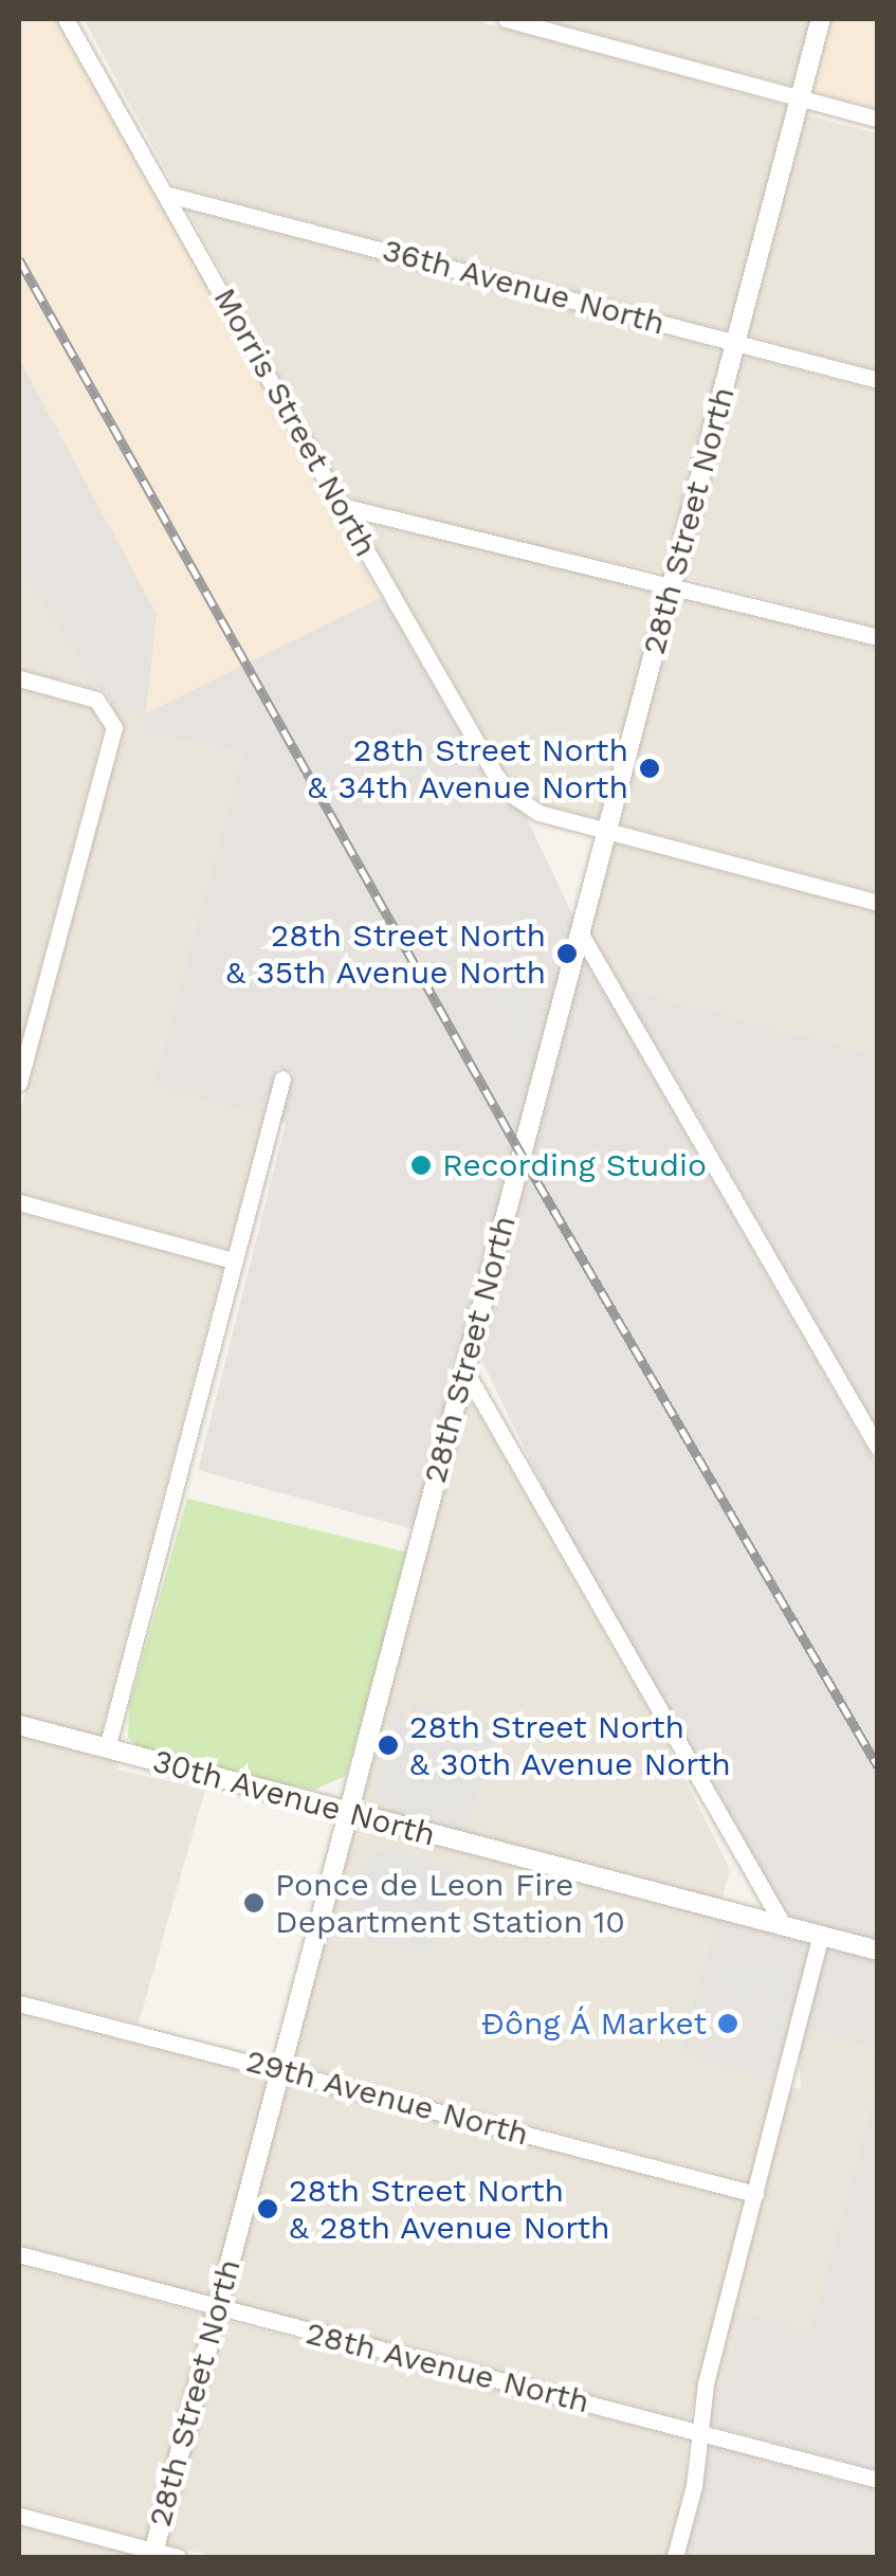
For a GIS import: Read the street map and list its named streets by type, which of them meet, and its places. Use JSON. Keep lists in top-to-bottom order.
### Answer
{
  "streets": {
    "street": [
      "36th Avenue North",
      "Morris Street North",
      "28th Street North",
      "30th Avenue North",
      "29th Avenue North",
      "28th Avenue North"
    ]
  },
  "crossings": [
    ["36th Avenue North", "Morris Street North"],
    ["36th Avenue North", "28th Street North"],
    ["Morris Street North", "28th Street North"],
    ["28th Street North", "30th Avenue North"],
    ["28th Street North", "29th Avenue North"],
    ["28th Street North", "28th Avenue North"]
  ],
  "places": [
    "28th Street North & 34th Avenue North",
    "28th Street North & 35th Avenue North",
    "Recording Studio",
    "28th Street North & 30th Avenue North",
    "Ponce de Leon Fire Department Station 10",
    "Đông Á Market",
    "28th Street North & 28th Avenue North"
  ]
}
